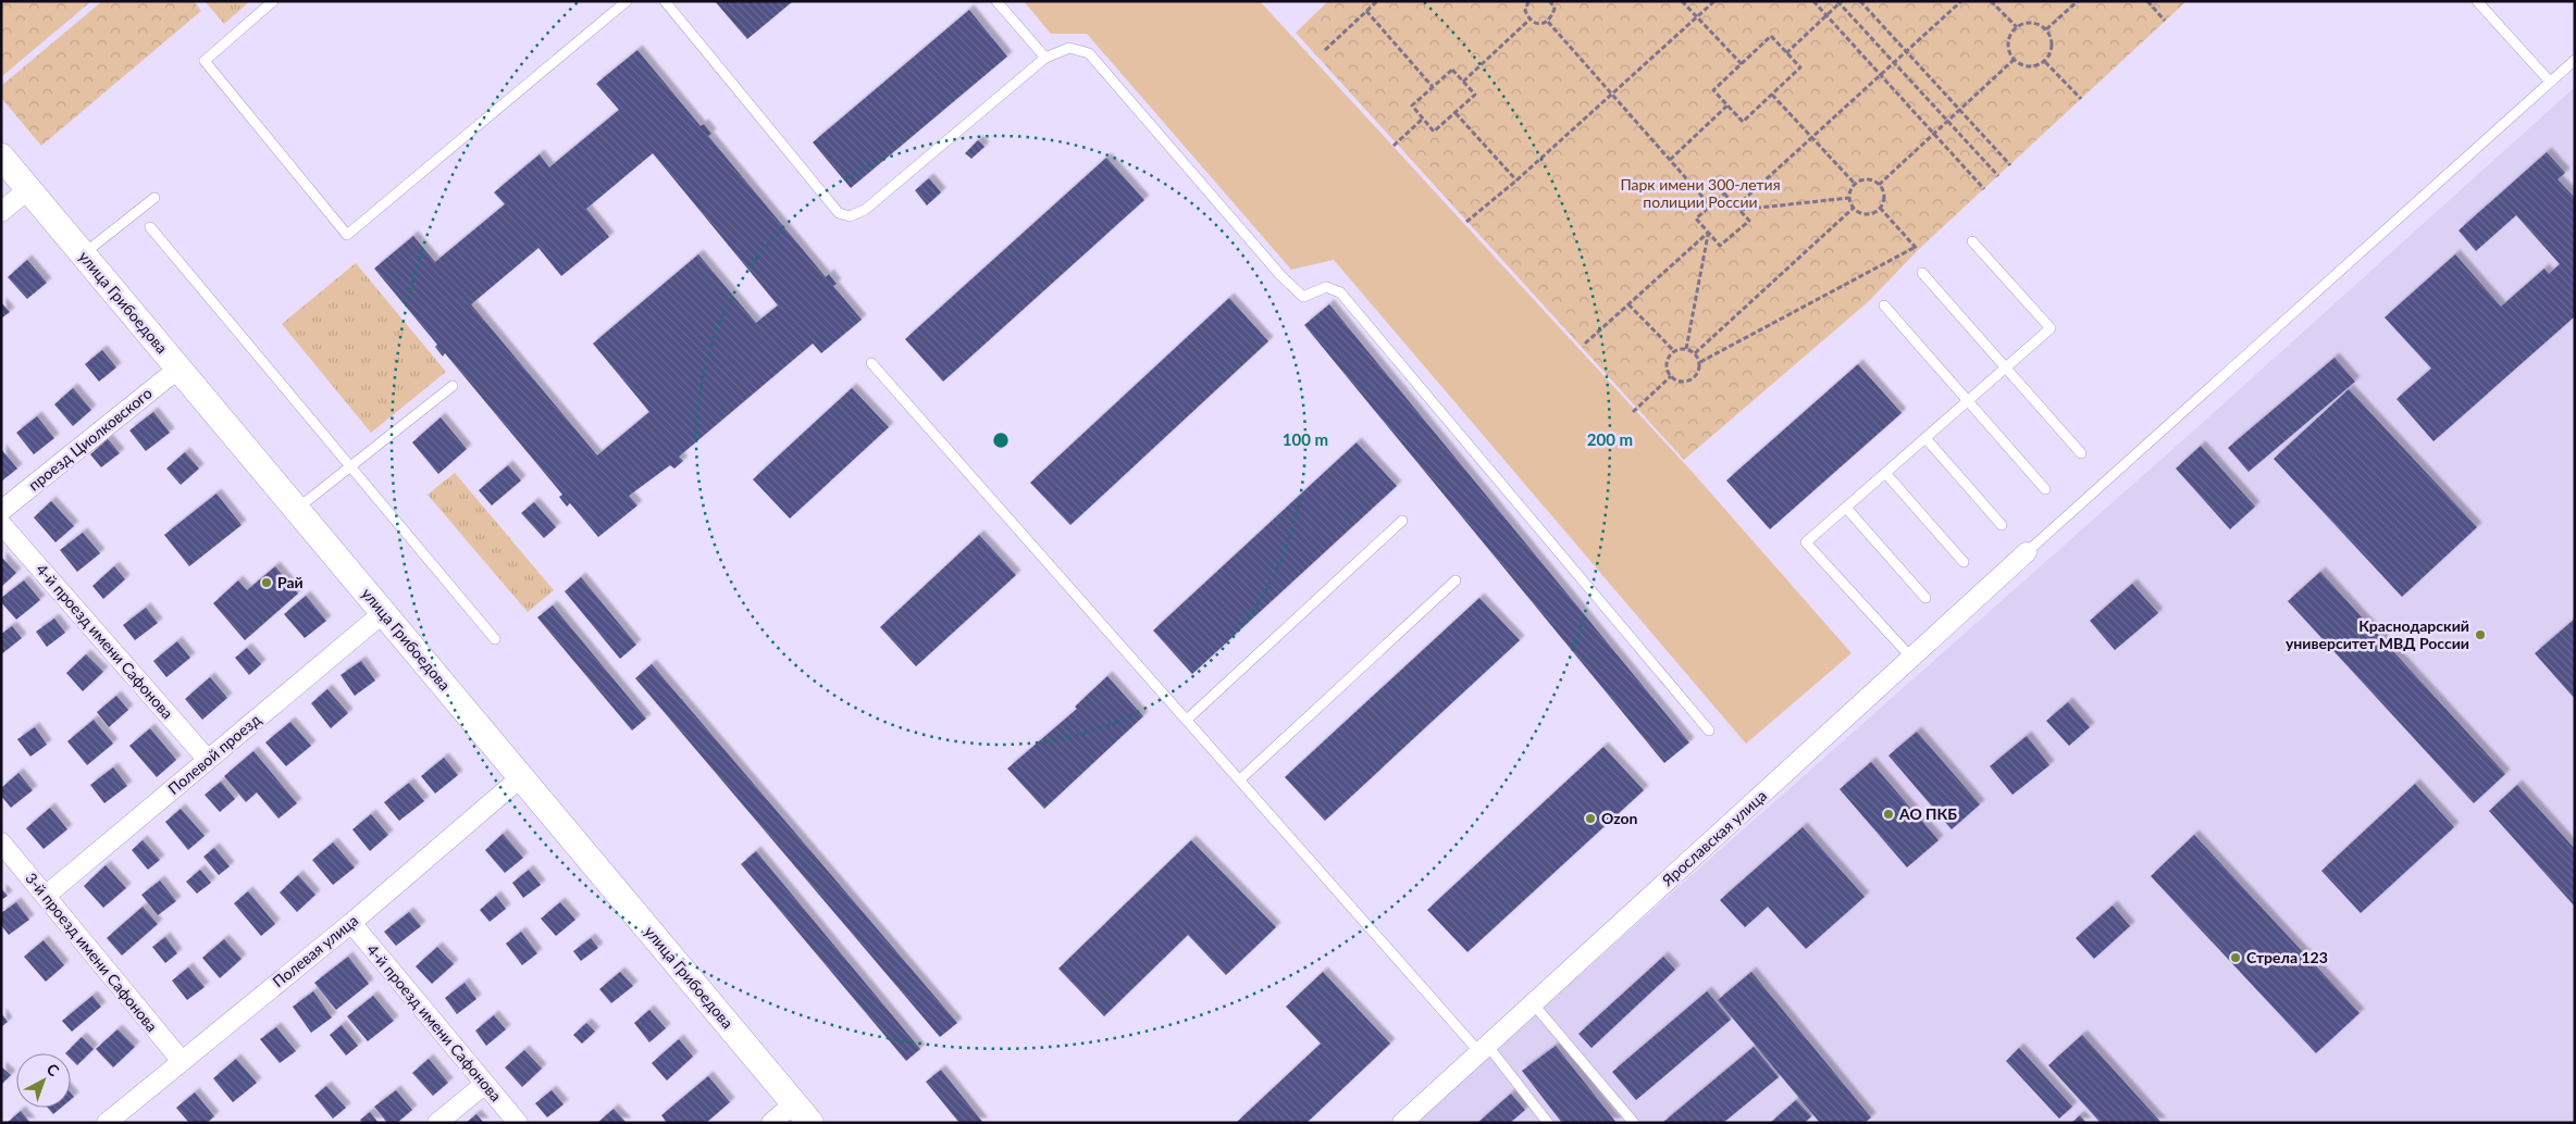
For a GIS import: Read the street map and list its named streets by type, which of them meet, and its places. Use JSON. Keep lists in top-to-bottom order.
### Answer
{
  "streets": {
    "street": [
      "улица Грибоедова",
      "проезд Циолковского",
      "4-й проезд имени Сафонова",
      "Полевой проезд",
      "Ярославская улица",
      "Полевая улица",
      "3-й проезд имени Сафонова"
    ]
  },
  "crossings": [
    ["улица Грибоедова", "проезд Циолковского"],
    ["улица Грибоедова", "Полевой проезд"],
    ["улица Грибоедова", "Полевая улица"],
    ["4-й проезд имени Сафонова", "Полевой проезд"],
    ["4-й проезд имени Сафонова", "Полевая улица"],
    ["Полевой проезд", "3-й проезд имени Сафонова"],
    ["Полевая улица", "3-й проезд имени Сафонова"]
  ],
  "parks": ["Парк имени 300-летия полиции России"],
  "places": [
    "Рай",
    "Краснодарский университет МВД России",
    "АО ПКБ",
    "Ozon",
    "Стрела 123"
  ],
  "north": "top right",
  "rings": ["100 m", "200 m"]
}
